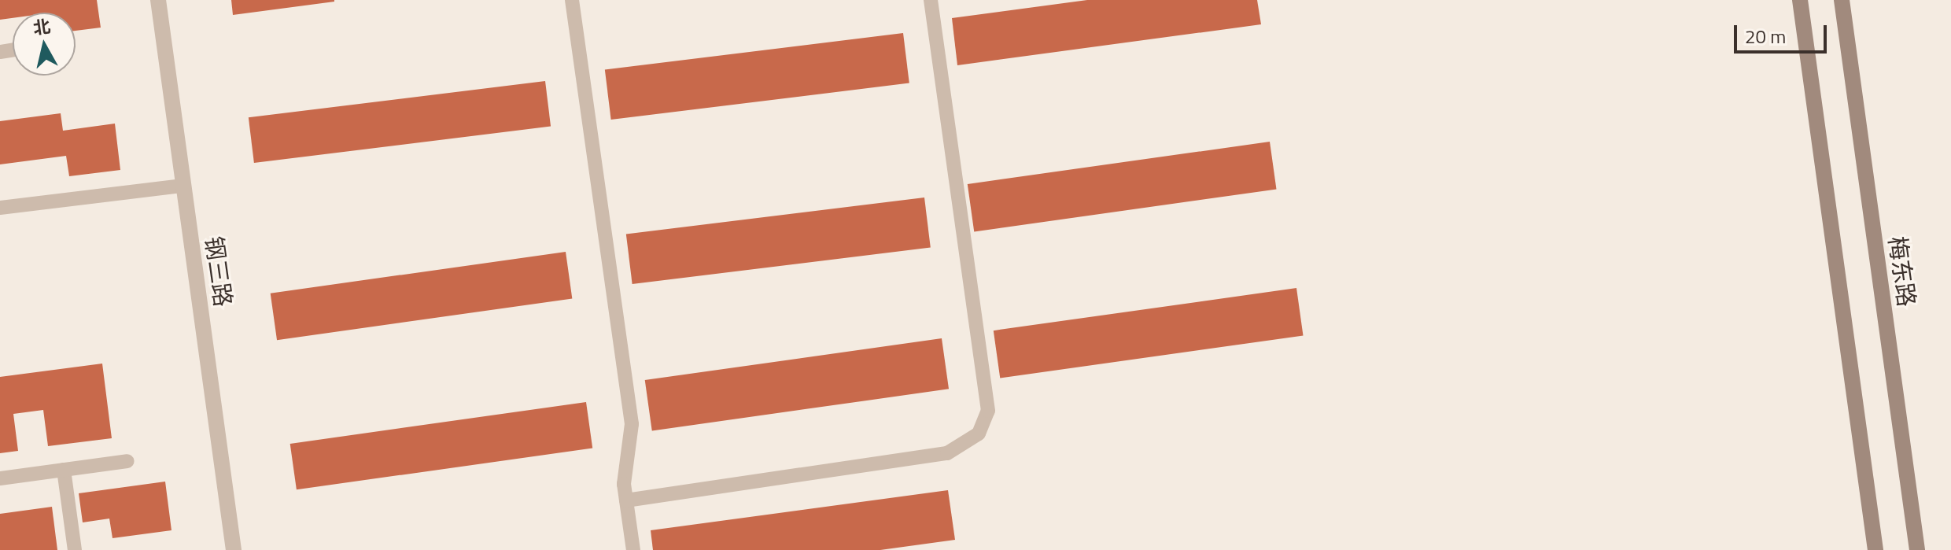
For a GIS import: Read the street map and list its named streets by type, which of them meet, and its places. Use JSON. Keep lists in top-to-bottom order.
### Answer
{
  "streets": {
    "main road": ["梅东路"],
    "street": ["钢三路"]
  },
  "scale_bar": "20 m",
  "north": "top"
}
